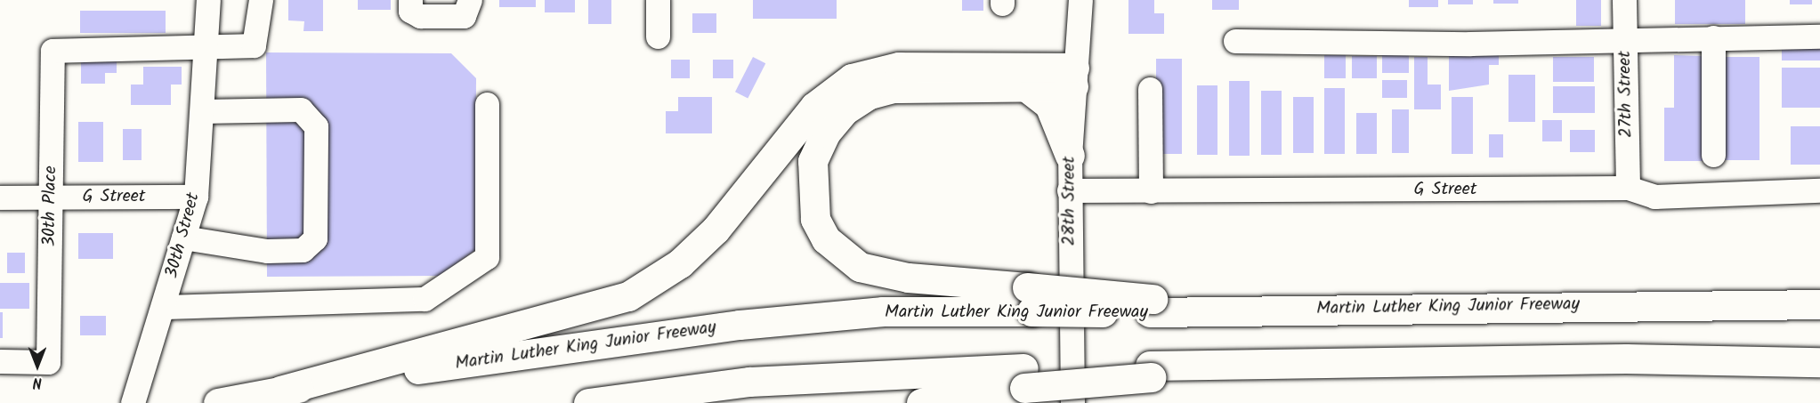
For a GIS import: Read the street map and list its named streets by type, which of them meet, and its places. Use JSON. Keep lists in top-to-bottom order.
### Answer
{
  "streets": {
    "highway": ["Martin Luther King Junior Freeway"],
    "street": [
      "27th Street",
      "G Street",
      "28th Street",
      "30th Place",
      "30th Street"
    ]
  },
  "crossings": [
    ["27th Street", "G Street"],
    ["G Street", "28th Street"],
    ["G Street", "30th Place"],
    ["G Street", "30th Street"],
    ["30th Place", "30th Street"]
  ],
  "north": "bottom"
}
